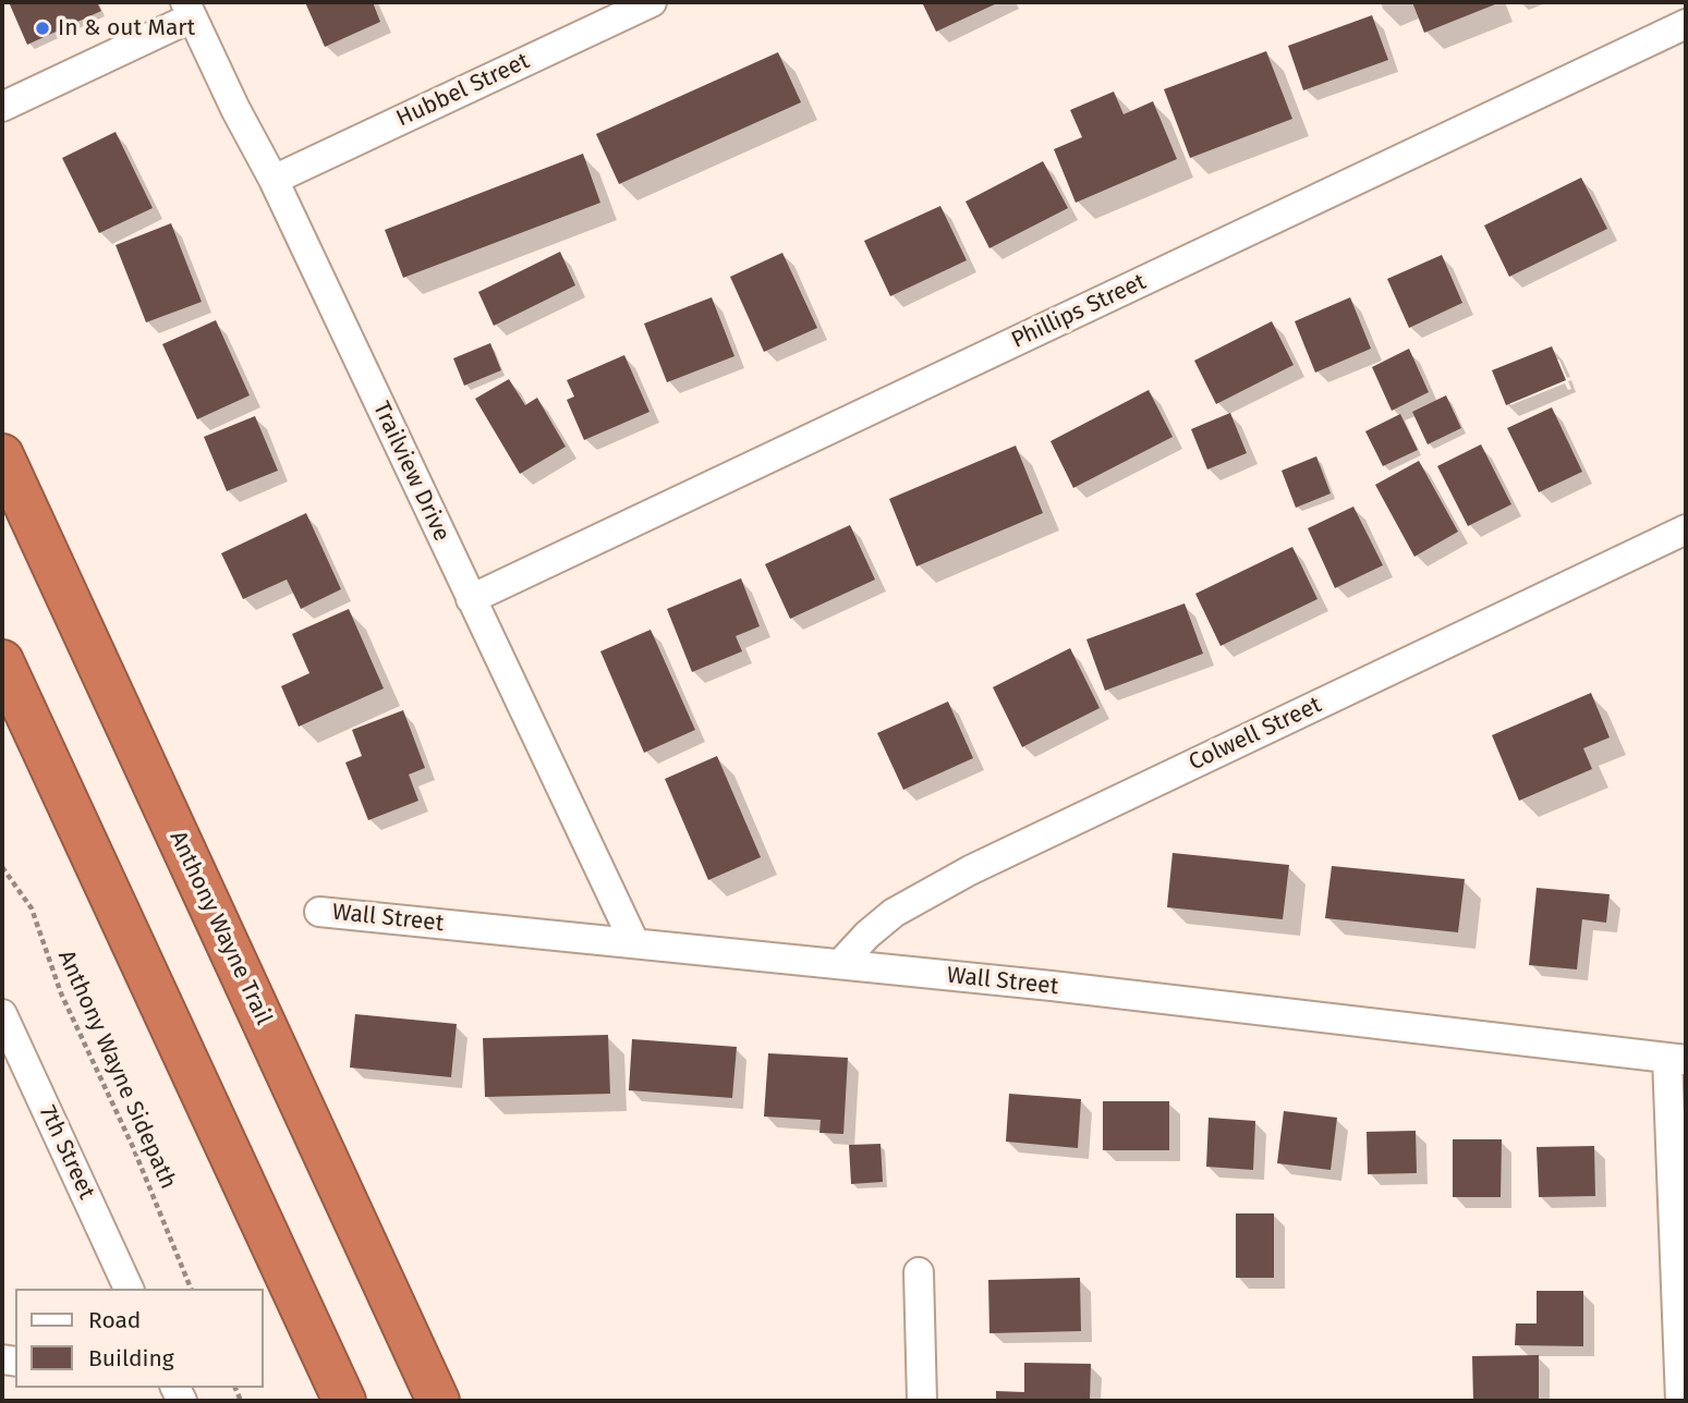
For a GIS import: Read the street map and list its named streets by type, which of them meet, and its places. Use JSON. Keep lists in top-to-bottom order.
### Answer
{
  "streets": {
    "highway": ["Anthony Wayne Trail"],
    "street": [
      "Hubbel Street",
      "Phillips Street",
      "Trailview Drive",
      "Colwell Street",
      "Wall Street",
      "7th Street"
    ],
    "path": ["Anthony Wayne Sidepath"]
  },
  "crossings": [
    ["Hubbel Street", "Trailview Drive"],
    ["Phillips Street", "Trailview Drive"],
    ["Trailview Drive", "Wall Street"],
    ["Colwell Street", "Wall Street"]
  ],
  "places": ["In & out Mart"],
  "legend": ["Road", "Building"]
}
